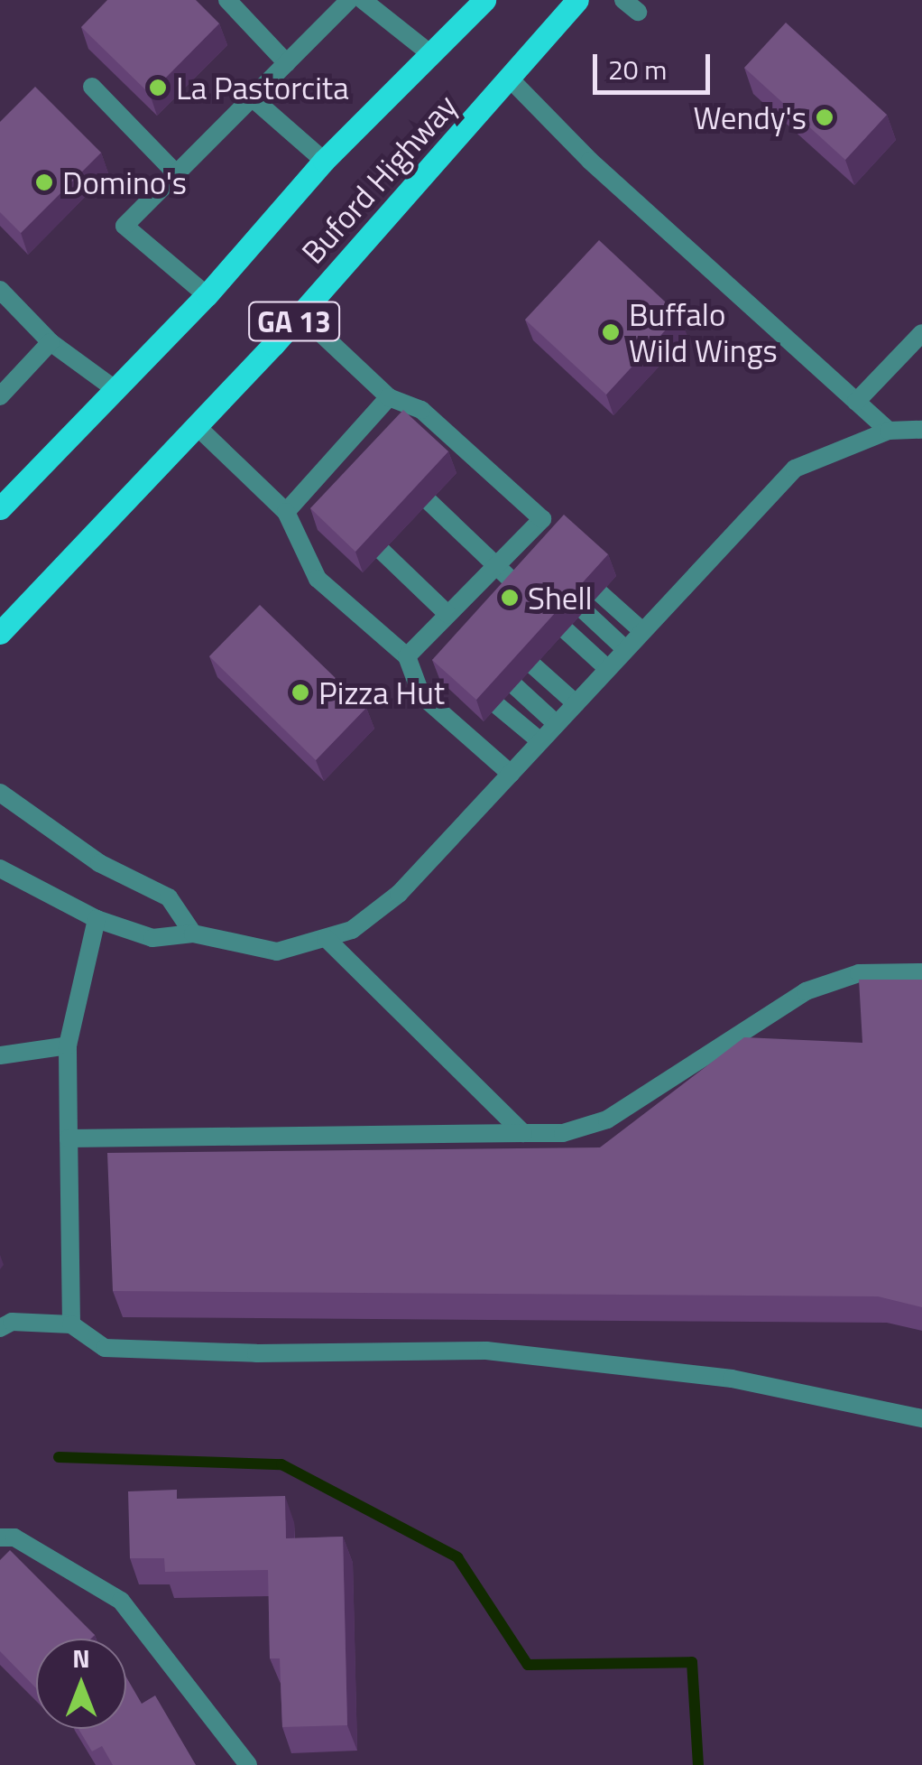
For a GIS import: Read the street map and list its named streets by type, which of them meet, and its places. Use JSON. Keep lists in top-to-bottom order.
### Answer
{
  "streets": {
    "main road": ["Buford Highway", "GA 13"]
  },
  "places": [
    "La Pastorcita",
    "Wendy's",
    "Domino's",
    "Buffalo Wild Wings",
    "Shell",
    "Pizza Hut"
  ],
  "scale_bar": "20 m",
  "north": "top"
}
